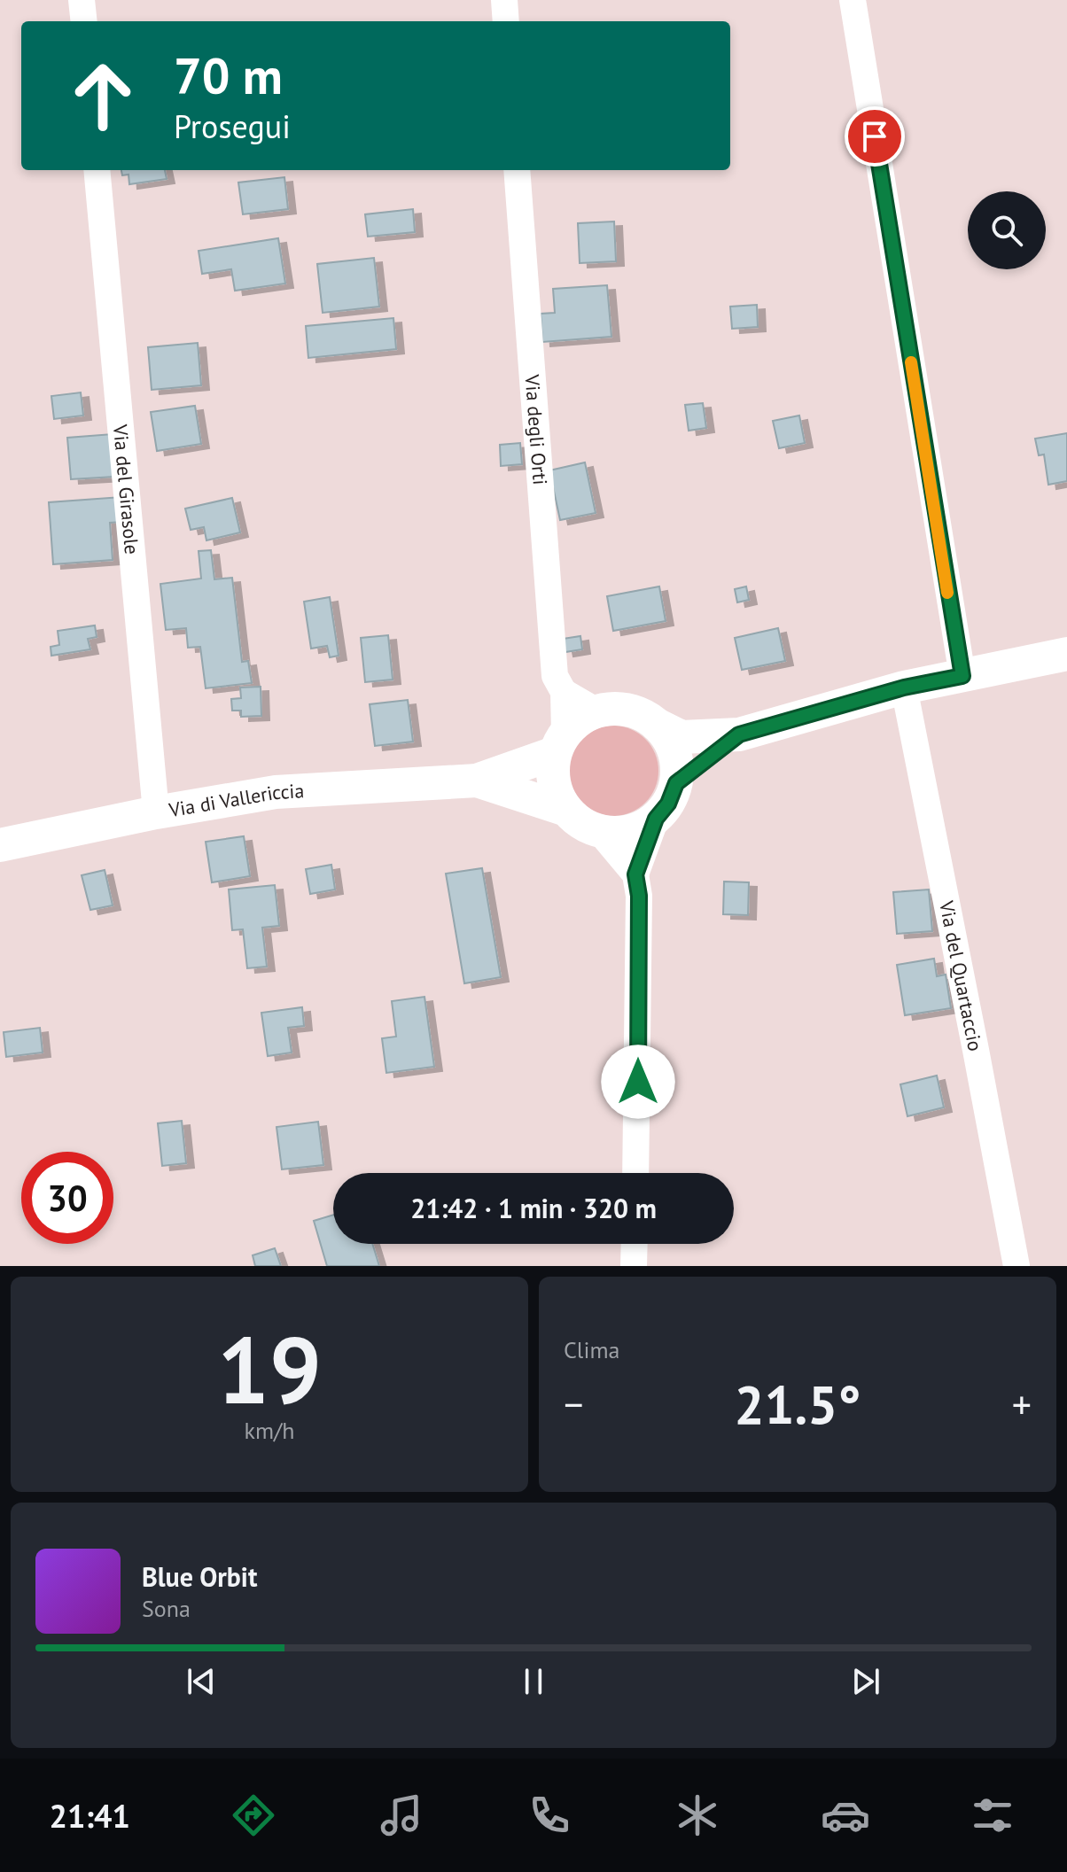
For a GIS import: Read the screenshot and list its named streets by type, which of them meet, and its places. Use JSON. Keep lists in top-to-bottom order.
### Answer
{
  "streets": {
    "street": [
      "Via degli Orti",
      "Via del Girasole",
      "Via di Vallericcia",
      "Via del Quartaccio"
    ]
  },
  "crossings": [
    ["Via degli Orti", "Via di Vallericcia"],
    ["Via del Girasole", "Via di Vallericcia"]
  ],
  "page": {
    "turn": ["70 m", "Prosegui"],
    "limit": "30",
    "trip": "21:42 · 1 min · 320 m",
    "tile": [
      ["19", "km/h"],
      "Clima"
    ],
    "heat": ["−", "21.5°", "+"],
    "song": ["Blue Orbit", "Sona"],
    "tabs": "21:41"
  }
}
